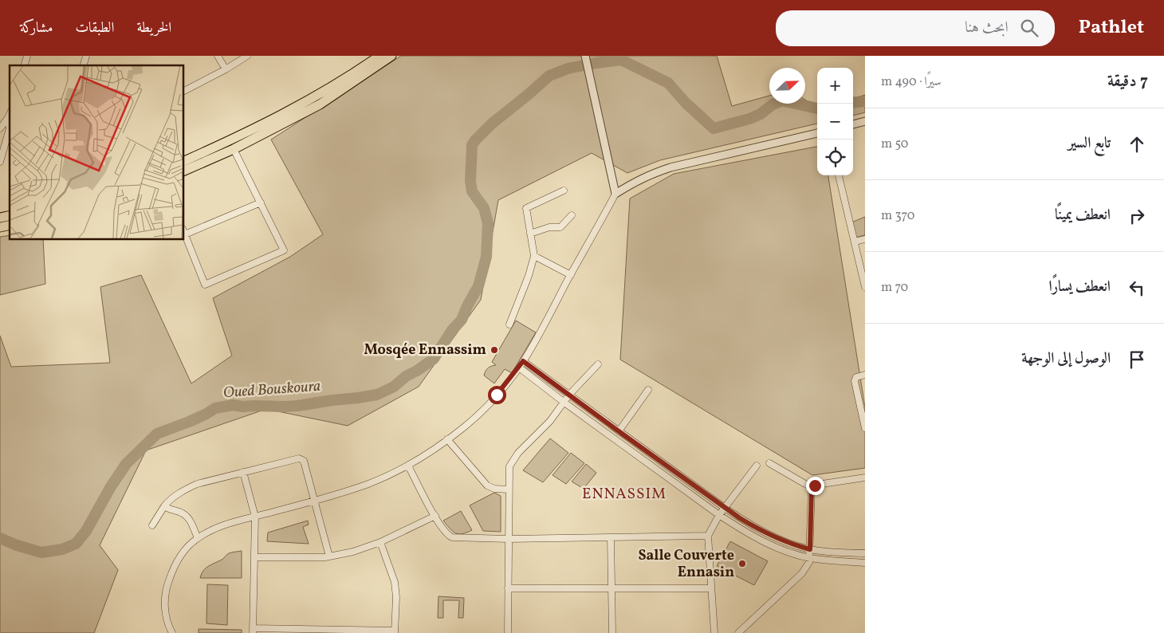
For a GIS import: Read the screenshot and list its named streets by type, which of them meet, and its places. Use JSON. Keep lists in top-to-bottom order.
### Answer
{
  "districts": ["ENNASSIM"],
  "water": ["Oued Bouskoura"],
  "places": ["Mosqée Ennassim", "Salle Couverte Ennasin"],
  "north": "top right",
  "page": {
    "header": "Pathlet",
    "search": "ابحث هنا",
    "nav": ["الخريطة", "الطبقات", "مشاركة"],
    "heading": ["7 دقيقة", "سيرًا · 490 m"],
    "map_buttons": ["+", "−"],
    "list": [
      ["تابع السير", "50 m"],
      ["انعطف يمينًا", "370 m"],
      ["انعطف يسارًا", "70 m"],
      "الوصول إلى الوجهة"
    ]
  }
}
